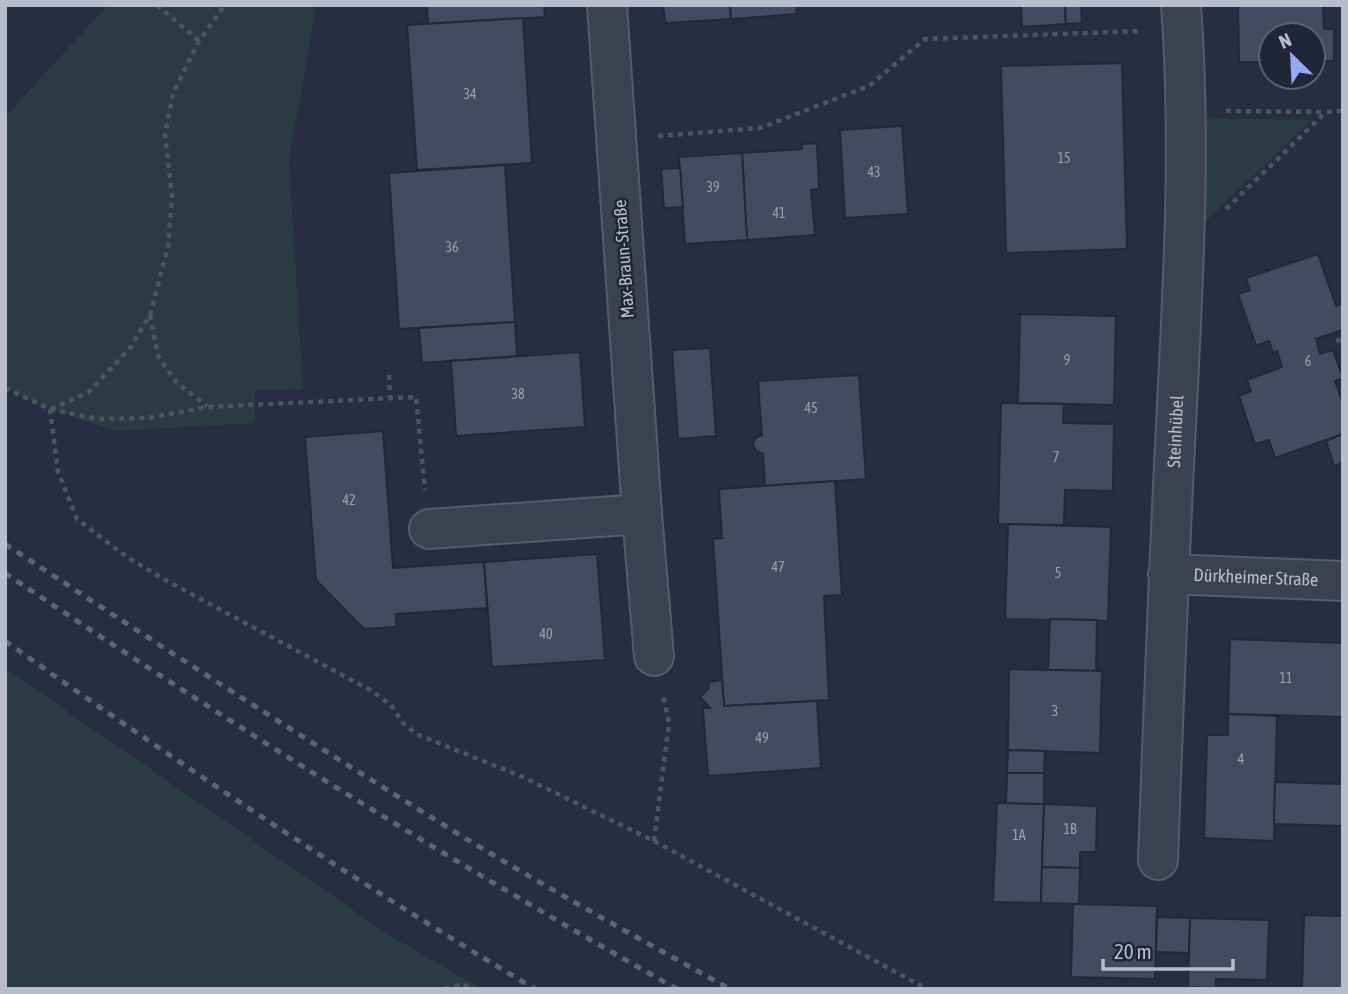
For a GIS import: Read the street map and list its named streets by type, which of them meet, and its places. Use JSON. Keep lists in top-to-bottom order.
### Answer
{
  "streets": {
    "street": ["Max-Braun-Straße", "Steinhübel", "Dürkheimer Straße"]
  },
  "crossings": [
    ["Steinhübel", "Dürkheimer Straße"]
  ],
  "house_numbers": [
    "34",
    "15",
    "43",
    "39",
    "41",
    "36",
    "9",
    "6",
    "38",
    "45",
    "7",
    "42",
    "47",
    "5",
    "40",
    "11",
    "3",
    "49",
    "4",
    "1B",
    "1A"
  ],
  "scale_bar": "20 m",
  "north": "top left"
}
